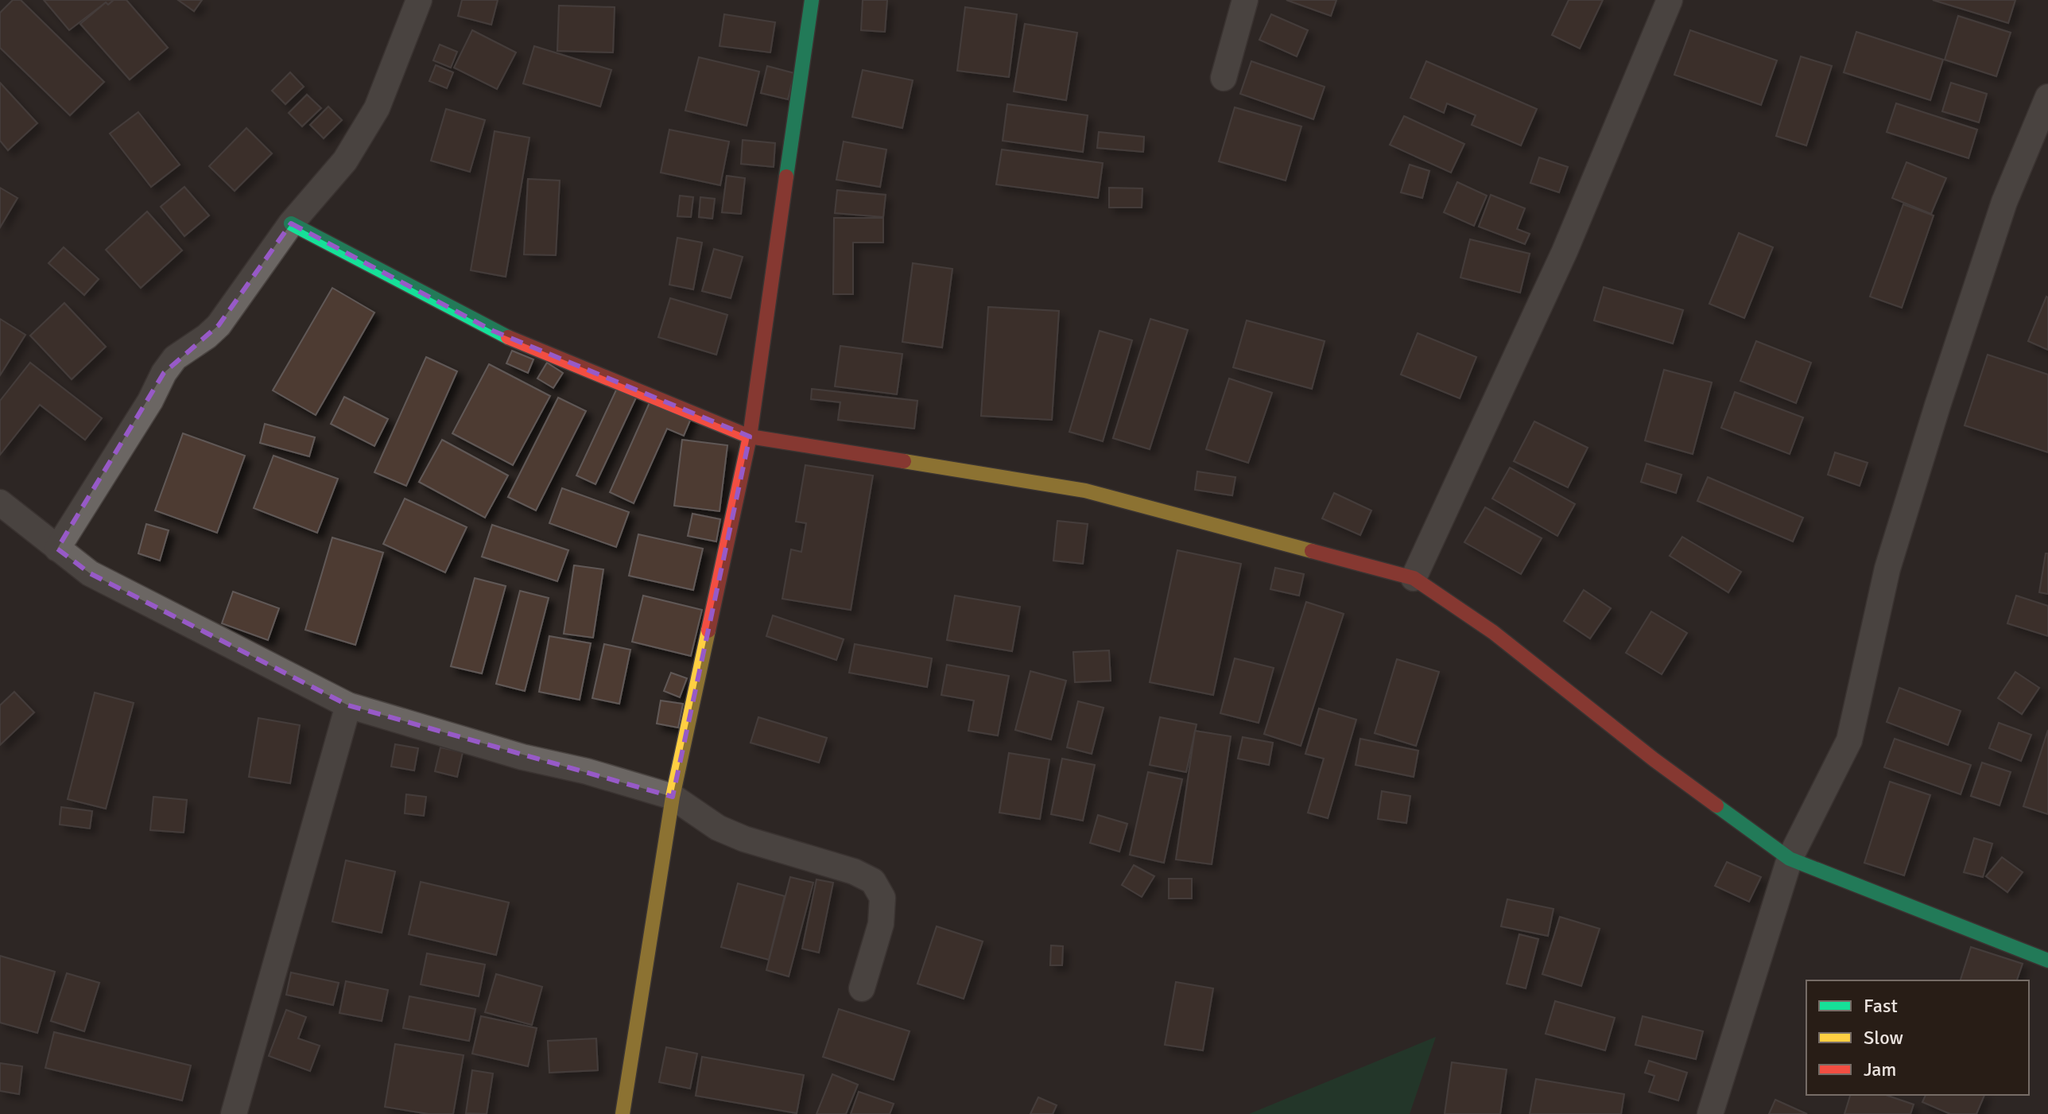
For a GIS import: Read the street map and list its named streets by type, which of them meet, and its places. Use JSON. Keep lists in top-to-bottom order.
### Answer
{
  "legend": ["Fast", "Slow", "Jam"]
}
